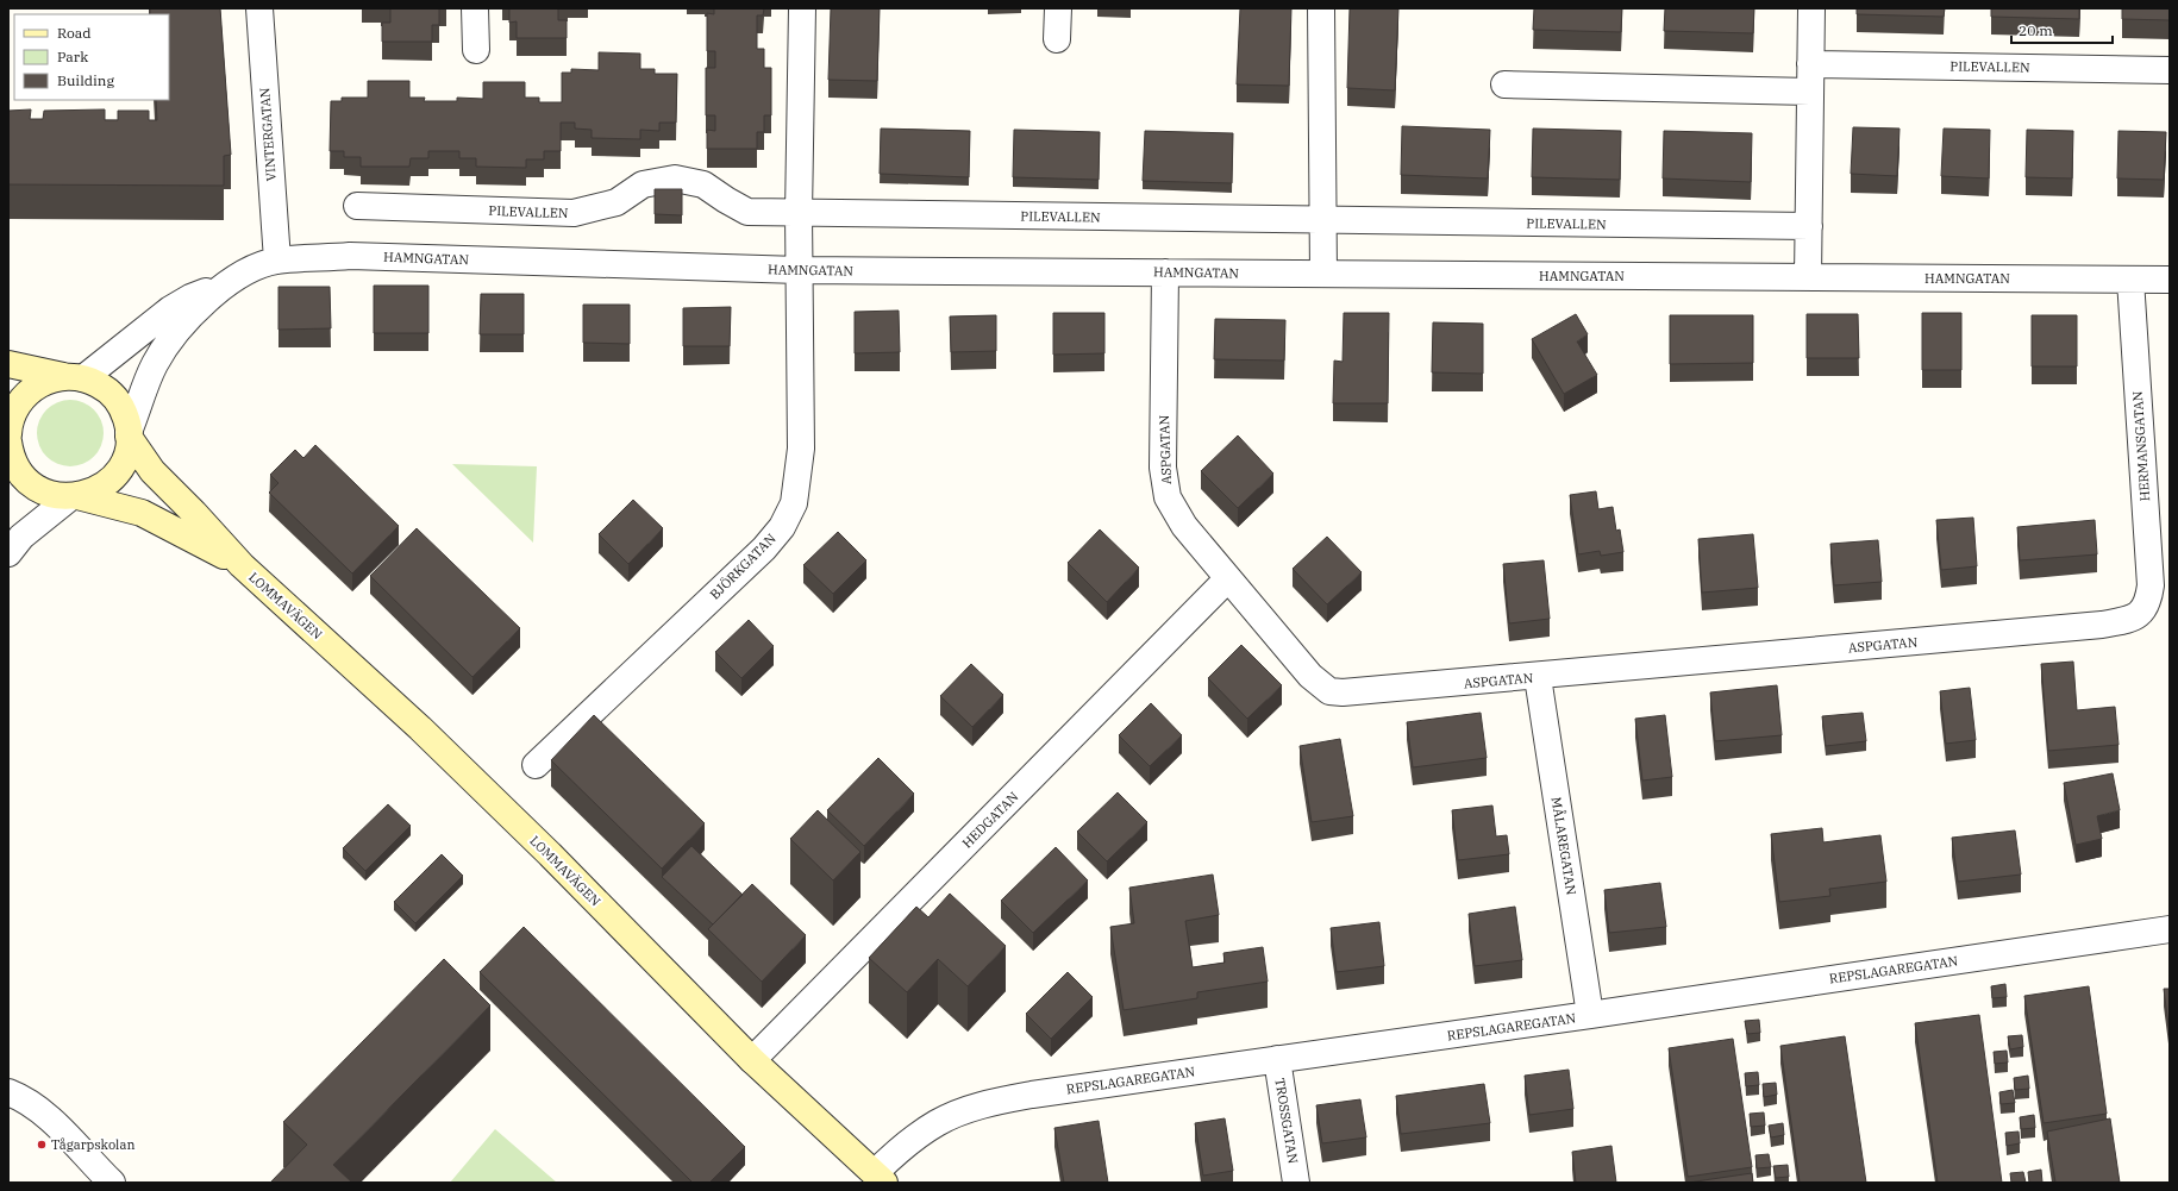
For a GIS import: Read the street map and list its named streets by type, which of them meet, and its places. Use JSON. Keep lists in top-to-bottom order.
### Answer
{
  "streets": {
    "street": [
      "PILEVALLEN",
      "VINTERGATAN",
      "HAMNGATAN",
      "HERMANSGATAN",
      "ASPGATAN",
      "BJÖRKGATAN",
      "LOMMAVÄGEN",
      "HEDGATAN",
      "MÅLAREGATAN",
      "REPSLAGAREGATAN",
      "TROSSGATAN"
    ]
  },
  "crossings": [
    ["VINTERGATAN", "HAMNGATAN"],
    ["HAMNGATAN", "HERMANSGATAN"],
    ["HAMNGATAN", "ASPGATAN"],
    ["HAMNGATAN", "BJÖRKGATAN"],
    ["HAMNGATAN", "LOMMAVÄGEN"],
    ["HERMANSGATAN", "ASPGATAN"],
    ["ASPGATAN", "HEDGATAN"],
    ["ASPGATAN", "MÅLAREGATAN"],
    ["LOMMAVÄGEN", "HEDGATAN"],
    ["LOMMAVÄGEN", "REPSLAGAREGATAN"],
    ["MÅLAREGATAN", "REPSLAGAREGATAN"],
    ["REPSLAGAREGATAN", "TROSSGATAN"]
  ],
  "places": ["Tågarpskolan"],
  "legend": ["Road", "Park", "Building"],
  "scale_bar": "20 m"
}
